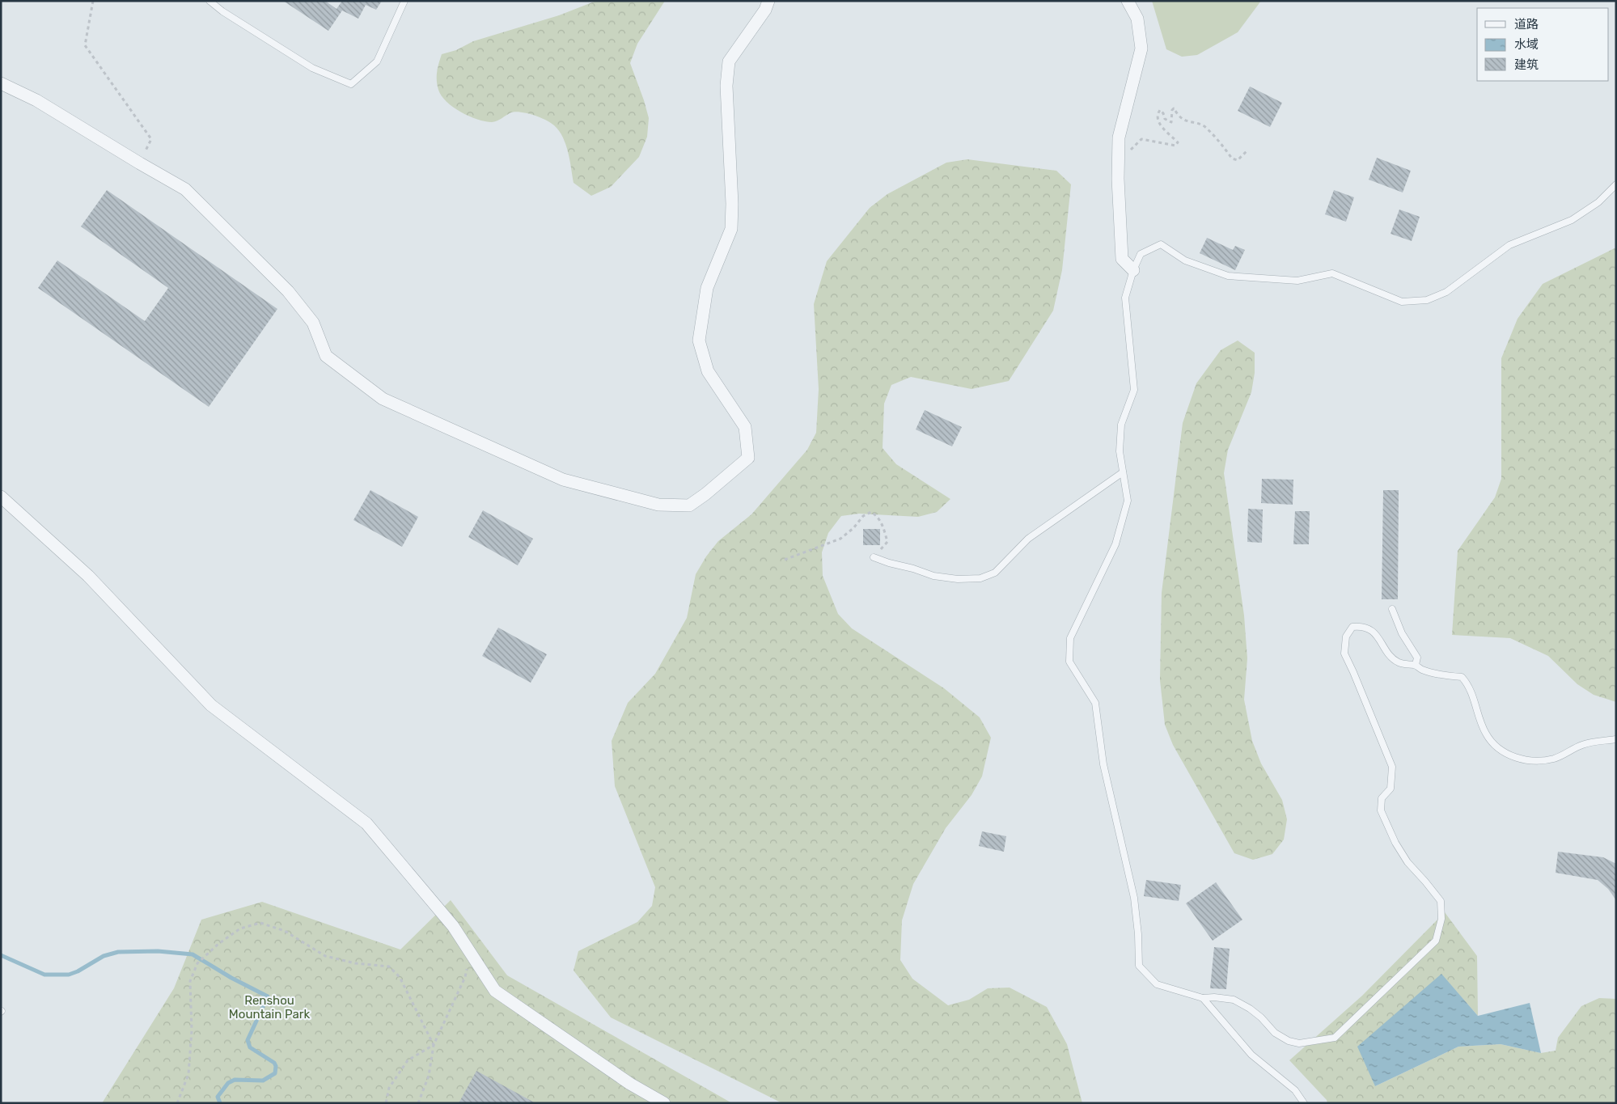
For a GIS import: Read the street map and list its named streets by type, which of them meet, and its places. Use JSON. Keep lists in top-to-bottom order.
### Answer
{
  "parks": ["Renshou Mountain Park"],
  "legend": ["道路", "水域", "建筑"]
}
